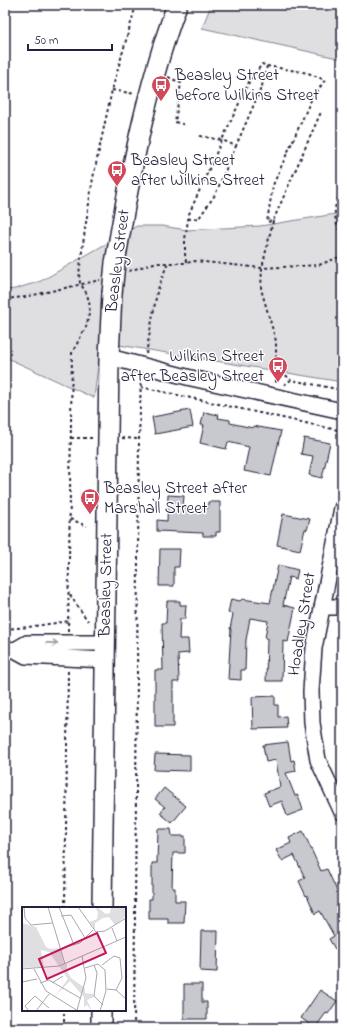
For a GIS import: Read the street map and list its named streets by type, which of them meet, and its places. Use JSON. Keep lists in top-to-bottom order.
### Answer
{
  "streets": {
    "main road": ["Beasley Street"],
    "street": ["Hoadley Street"]
  },
  "places": {
    "bus stop": [
      "Beasley Street before Wilkins Street",
      "Beasley Street after Wilkins Street",
      "Wilkins Street after Beasley Street",
      "Beasley Street after Marshall Street"
    ]
  },
  "scale_bar": "50 m"
}
